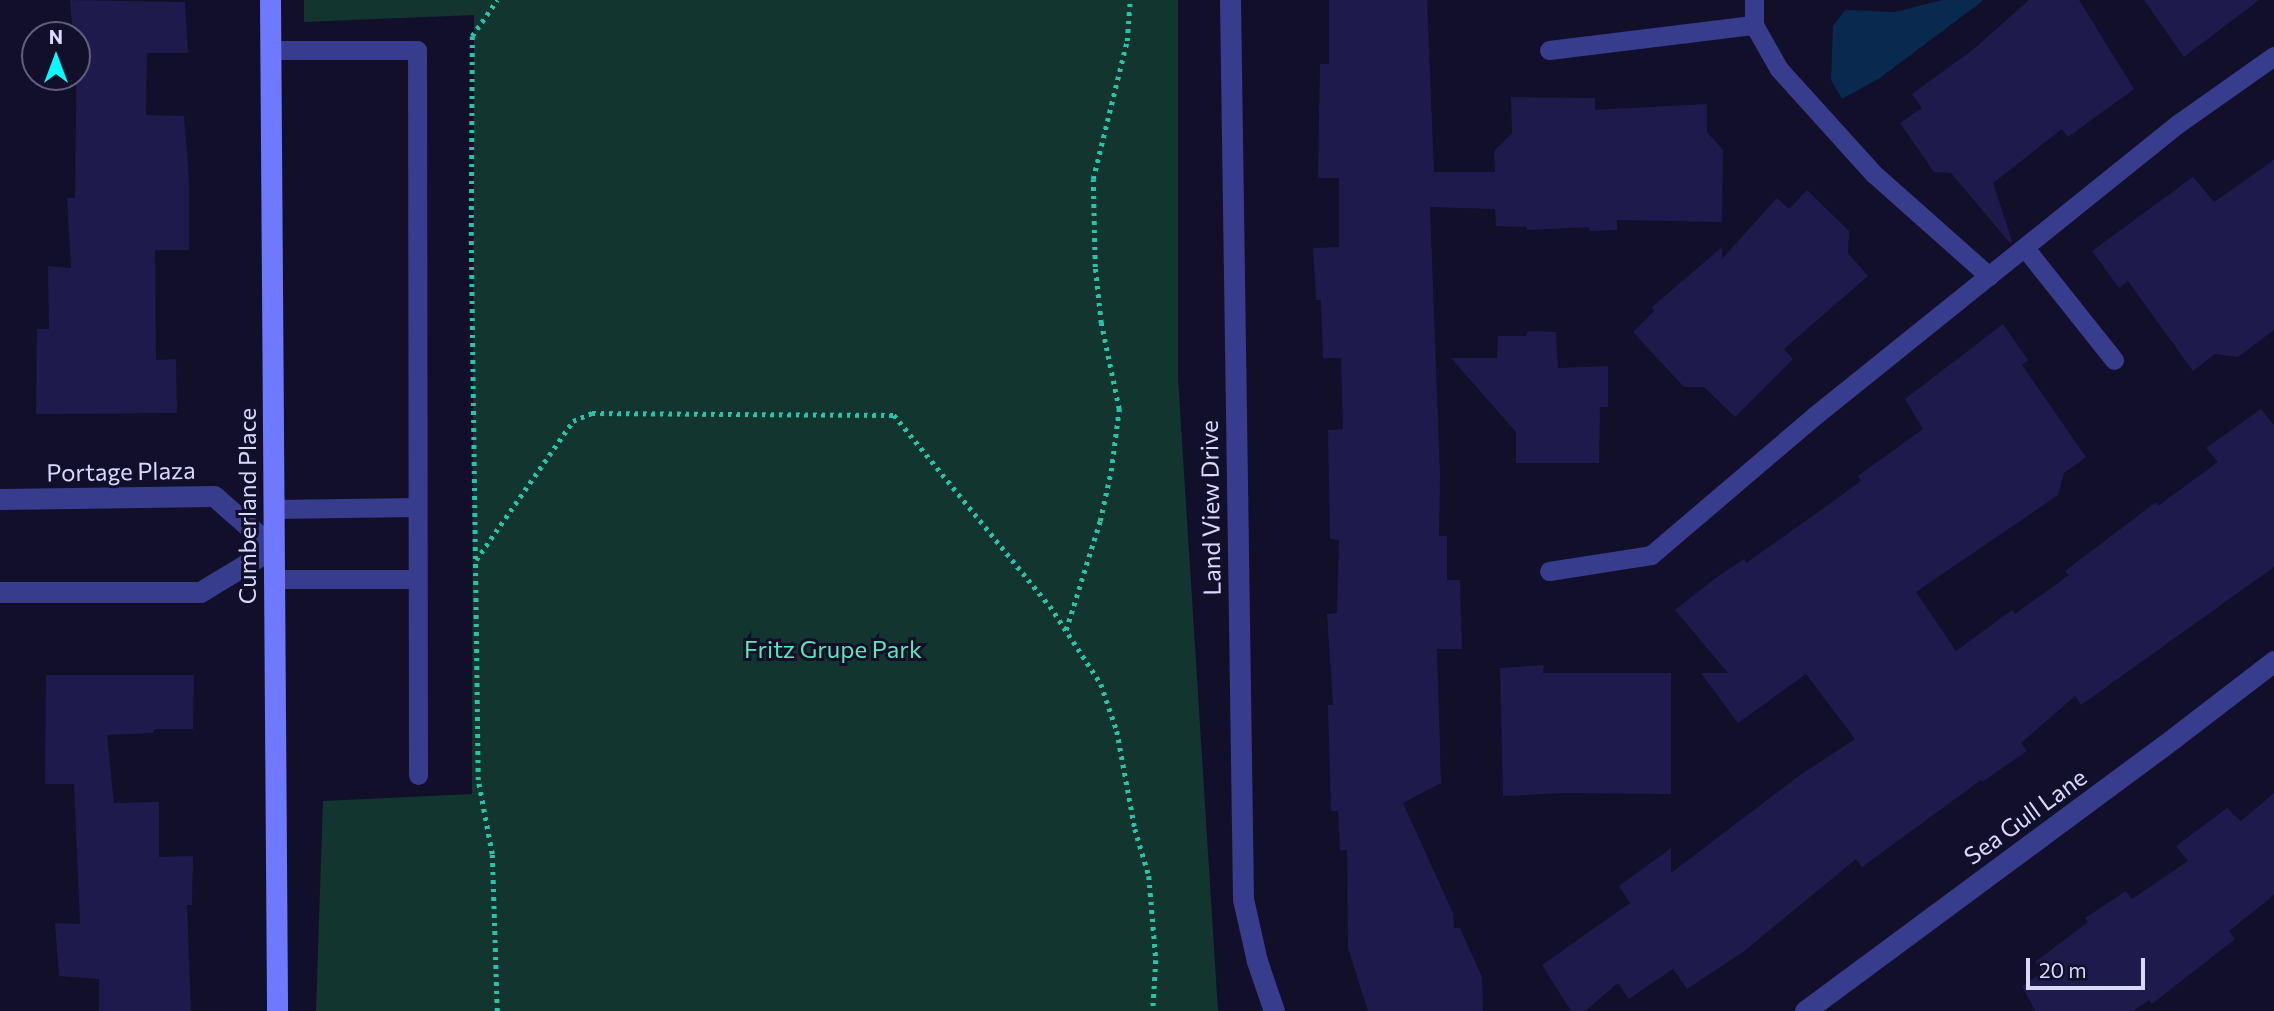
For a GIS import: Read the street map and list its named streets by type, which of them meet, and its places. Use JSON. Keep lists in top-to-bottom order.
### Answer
{
  "streets": {
    "street": [
      "Portage Plaza",
      "Cumberland Place",
      "Land View Drive",
      "Sea Gull Lane"
    ]
  },
  "crossings": [
    ["Portage Plaza", "Cumberland Place"]
  ],
  "parks": ["Fritz Grupe Park"],
  "scale_bar": "20 m",
  "north": "top"
}
